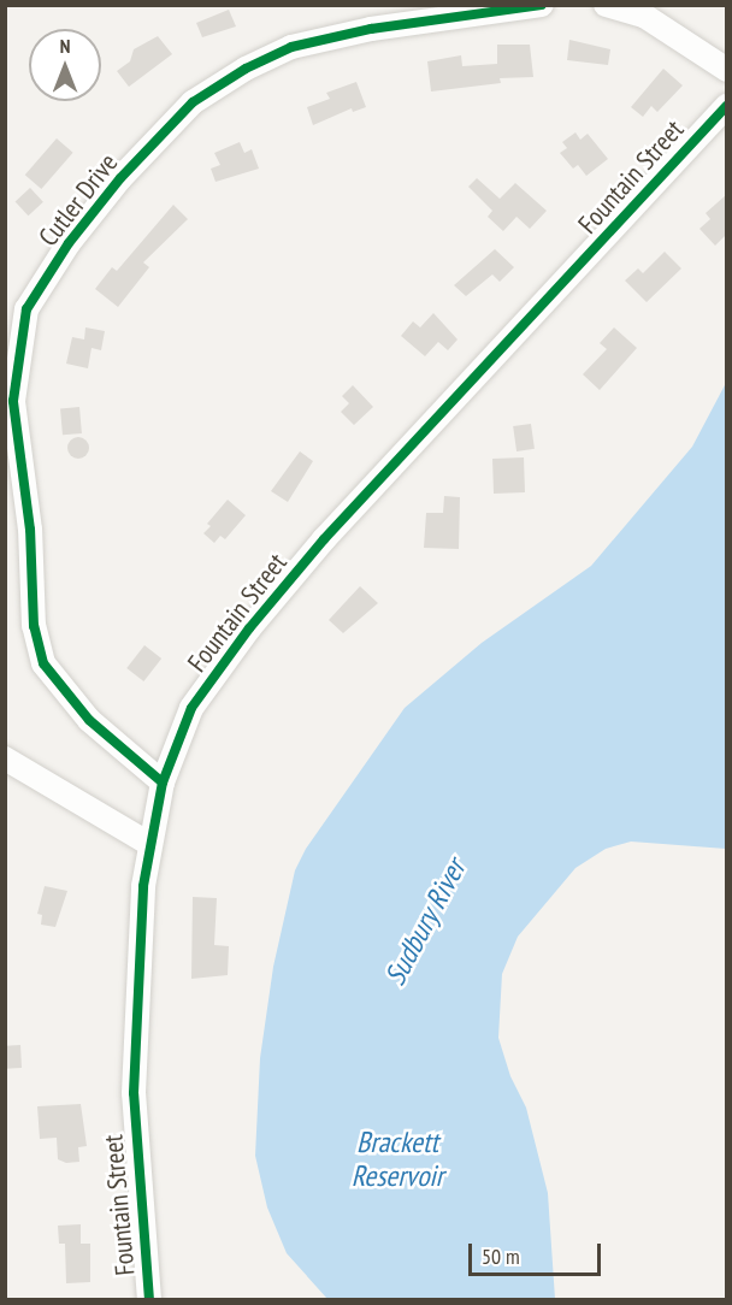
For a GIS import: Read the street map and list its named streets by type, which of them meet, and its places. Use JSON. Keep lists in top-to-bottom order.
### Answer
{
  "streets": {
    "street": ["Fountain Street", "Cutler Drive"]
  },
  "crossings": [
    ["Fountain Street", "Cutler Drive"]
  ],
  "water": ["Sudbury River", "Brackett Reservoir"],
  "scale_bar": "50 m",
  "north": "top"
}
